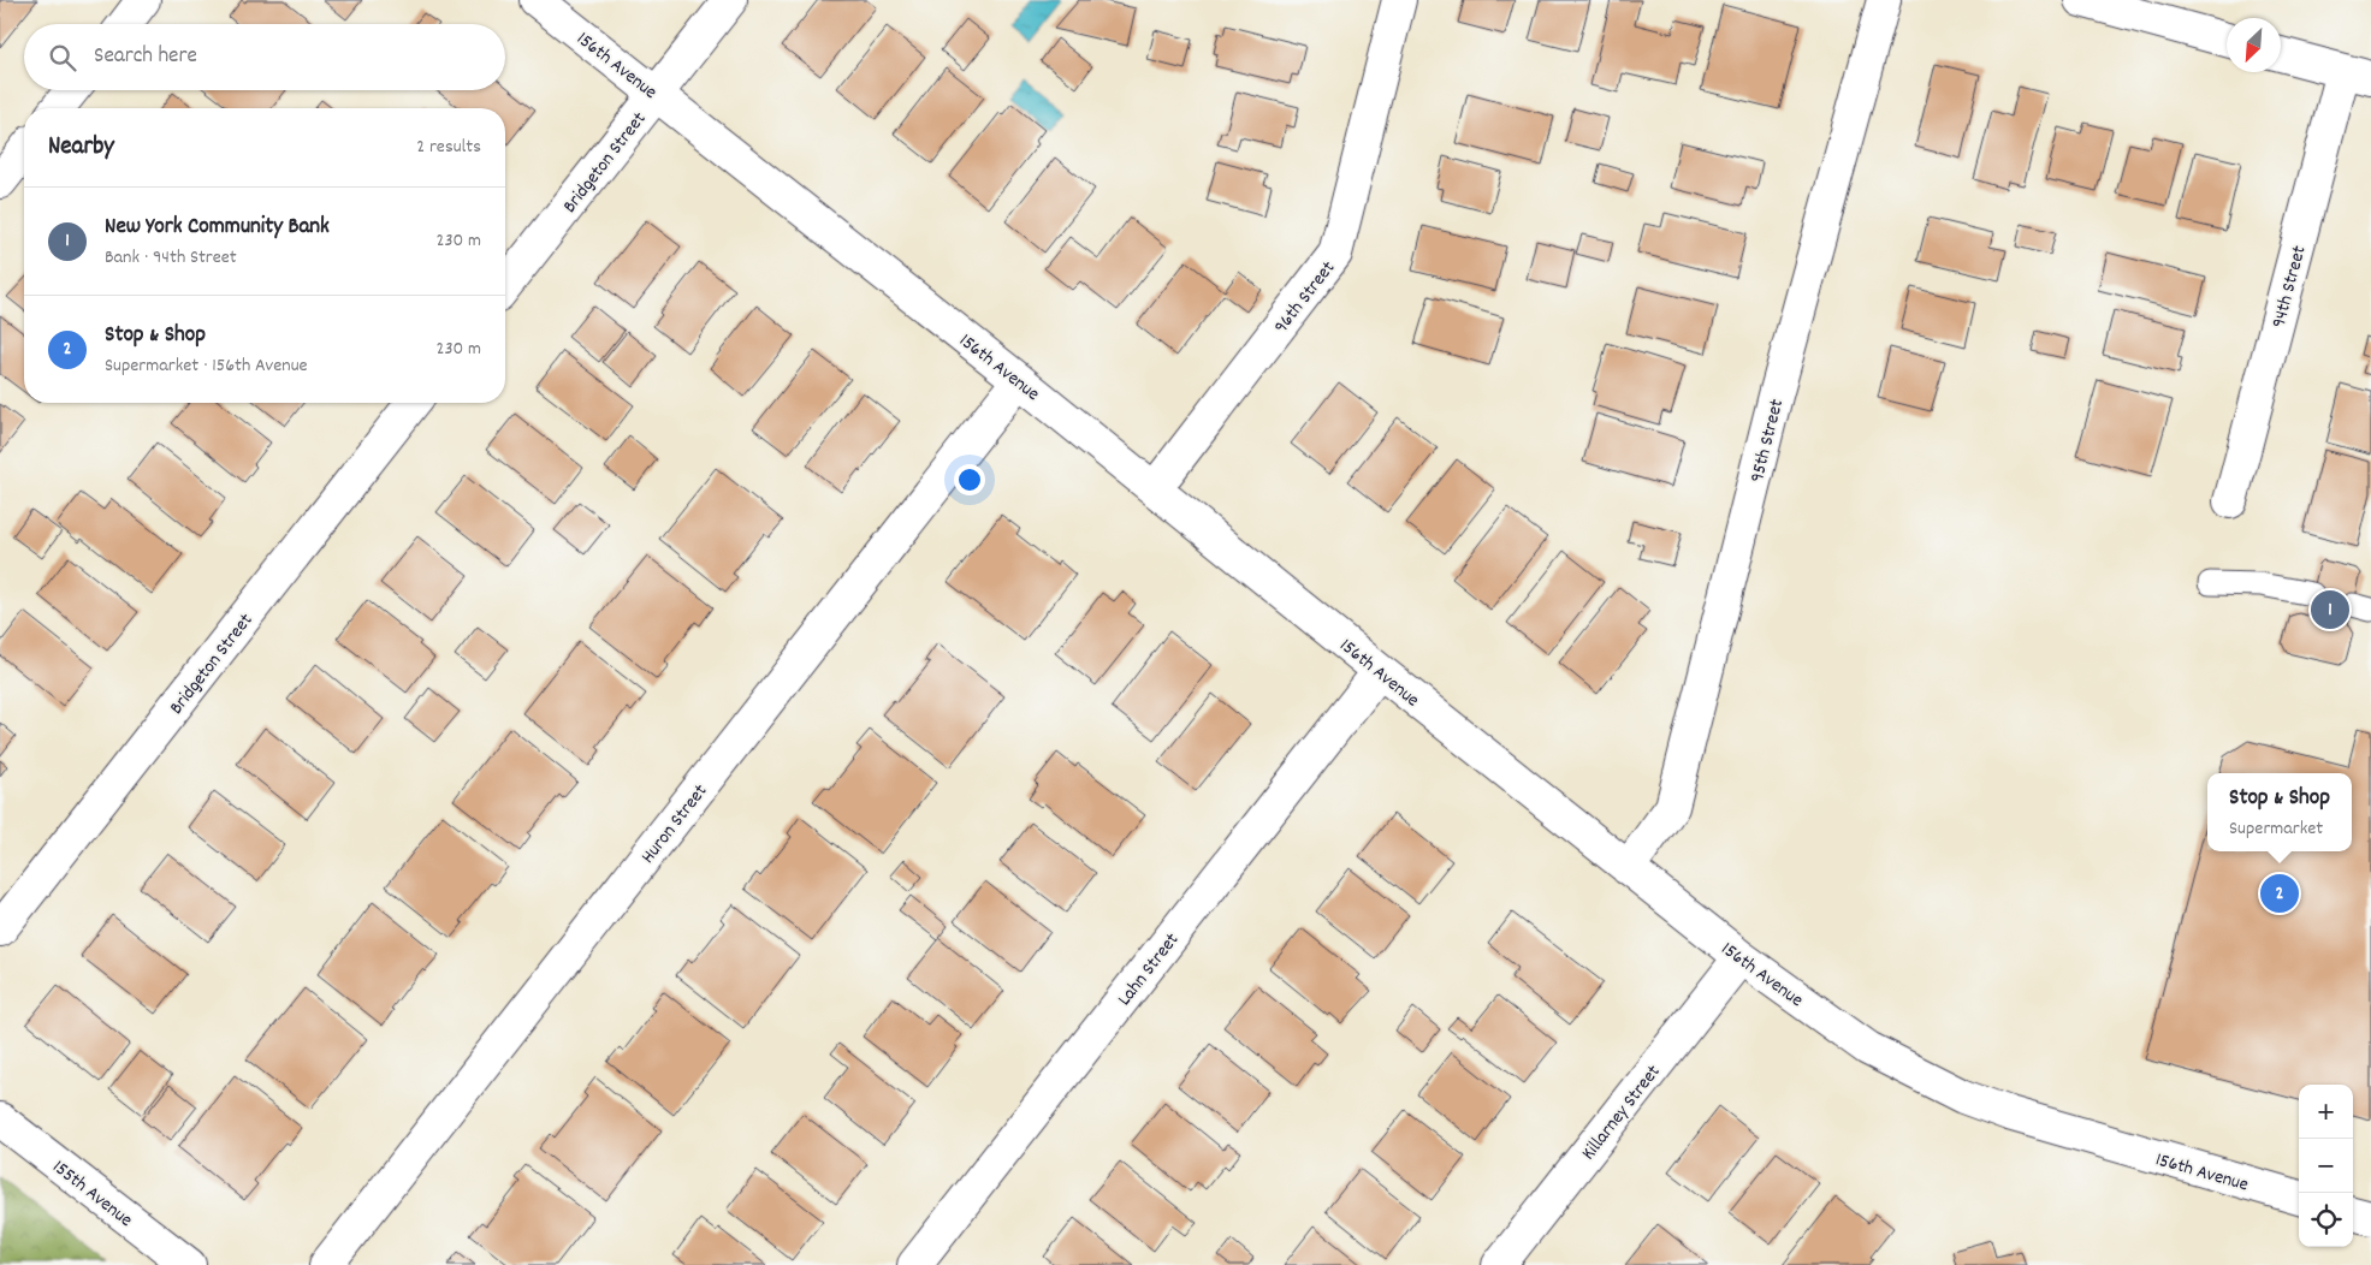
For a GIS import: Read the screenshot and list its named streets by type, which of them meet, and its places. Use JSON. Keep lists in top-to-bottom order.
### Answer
{
  "streets": {
    "street": [
      "156th Avenue",
      "Bridgeton Street",
      "94th Street",
      "96th Street",
      "95th Street",
      "Huron Street",
      "Lahn Street",
      "Killarney Street",
      "155th Avenue"
    ]
  },
  "crossings": [
    ["156th Avenue", "Bridgeton Street"],
    ["156th Avenue", "96th Street"],
    ["156th Avenue", "95th Street"],
    ["156th Avenue", "Huron Street"],
    ["156th Avenue", "Lahn Street"],
    ["156th Avenue", "Killarney Street"]
  ],
  "north": "bottom left",
  "page": {
    "search": "Search here",
    "heading": ["Nearby", "2 results"],
    "list": [
      {
        "mark": "1",
        "name": "New York Community Bank",
        "note": "Bank · 94th Street",
        "value": "230 m"
      },
      {
        "mark": "2",
        "name": "Stop & Shop",
        "note": "Supermarket · 156th Avenue",
        "value": "230 m"
      }
    ],
    "pins": ["1", "2"],
    "popup": ["Stop & Shop", "Supermarket"],
    "map_buttons": ["+", "−"]
  }
}
